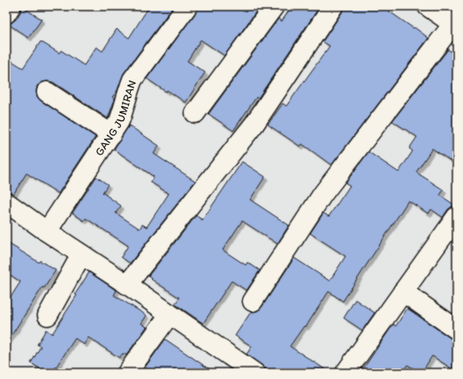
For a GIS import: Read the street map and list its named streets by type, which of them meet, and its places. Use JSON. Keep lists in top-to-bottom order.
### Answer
{
  "streets": {
    "street": ["GANG JUMIRAN"]
  }
}
